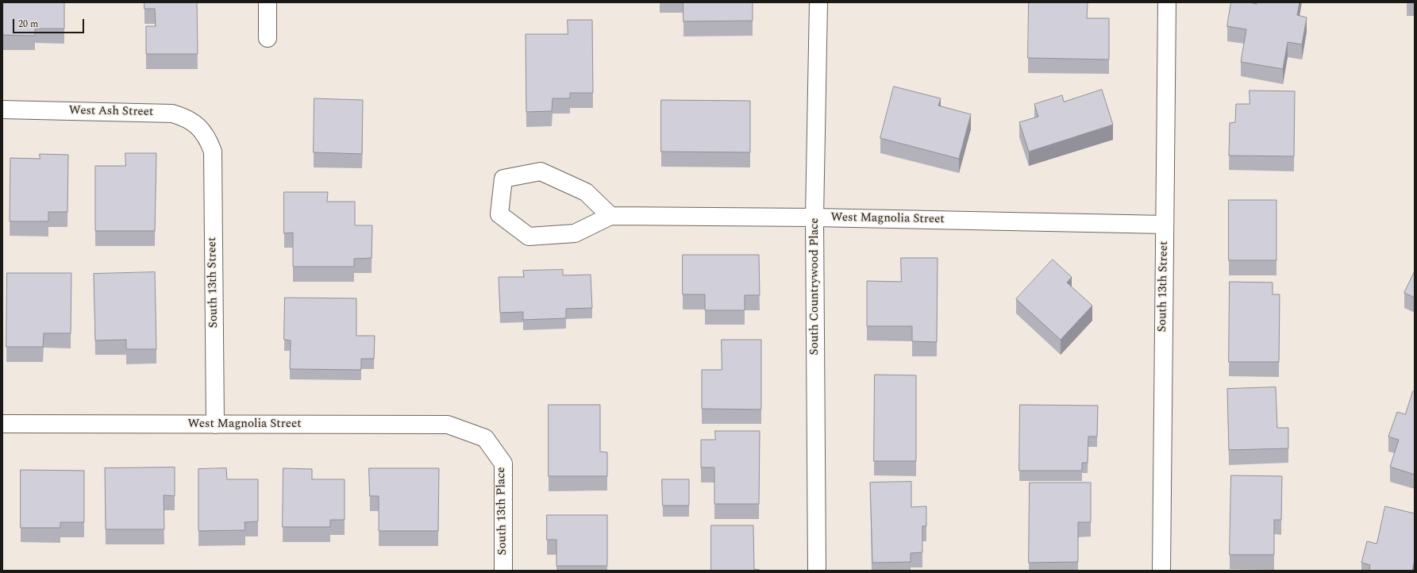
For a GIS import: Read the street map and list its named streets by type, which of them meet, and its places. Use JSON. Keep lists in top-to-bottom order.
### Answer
{
  "streets": {
    "street": [
      "West Ash Street",
      "West Magnolia Street",
      "South 13th Street",
      "South Countrywood Place",
      "South 13th Place"
    ]
  },
  "crossings": [
    ["West Ash Street", "South 13th Street"],
    ["West Magnolia Street", "South 13th Street"],
    ["West Magnolia Street", "South Countrywood Place"],
    ["West Magnolia Street", "South 13th Place"]
  ],
  "scale_bar": "20 m"
}
